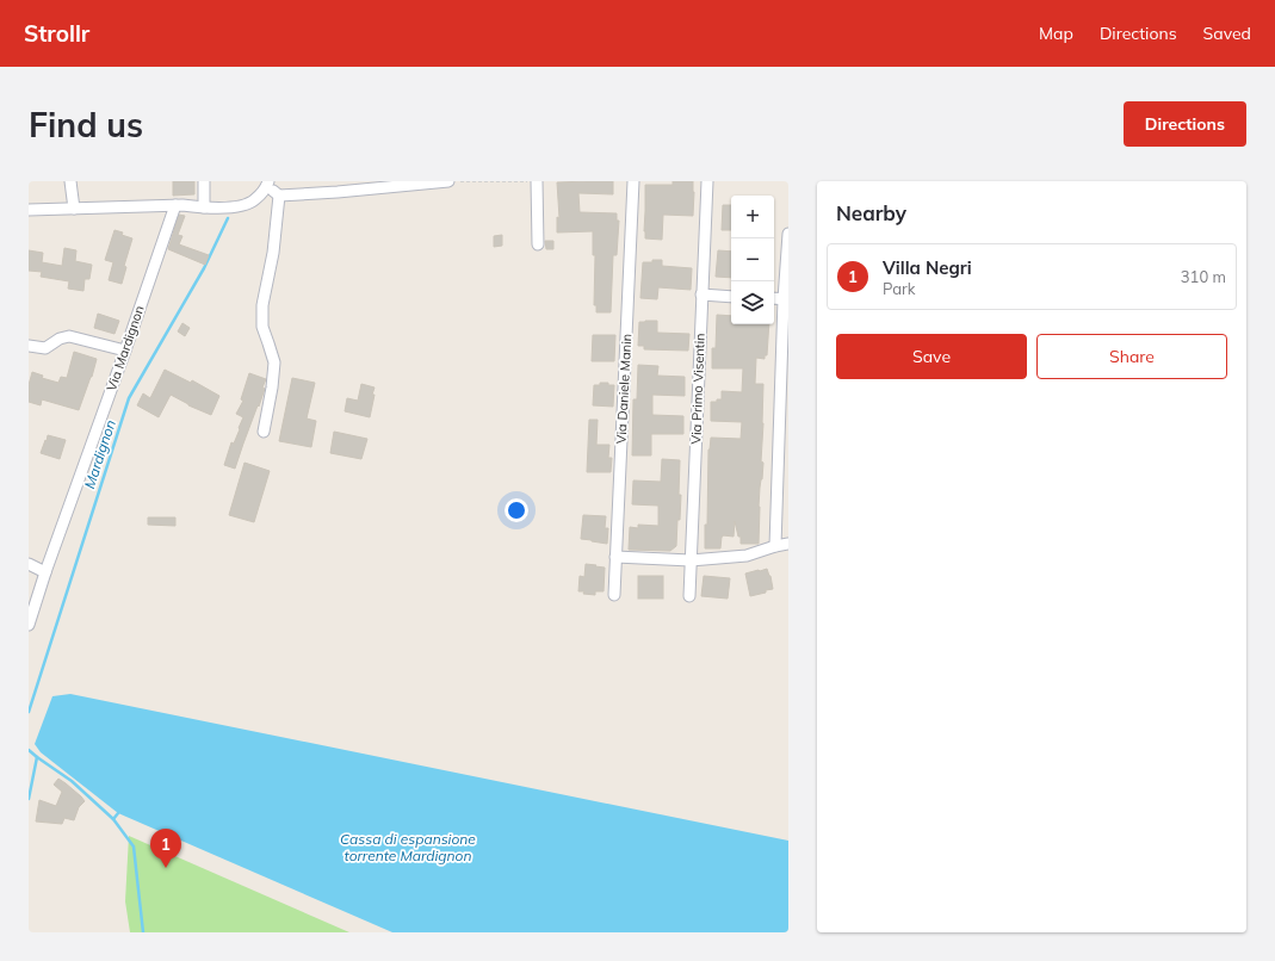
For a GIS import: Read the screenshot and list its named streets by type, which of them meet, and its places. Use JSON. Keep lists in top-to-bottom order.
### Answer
{
  "streets": {
    "street": ["Via Mardignon", "Via Daniele Manin", "Via Primo Visentin"]
  },
  "water": ["Mardignon", "Cassa di espansione torrente Mardignon"],
  "page": {
    "header": "Strollr",
    "nav": ["Map", "Directions", "Saved"],
    "buttons": [
      "Directions",
      ["Save", "Share"]
    ],
    "title": "Find us",
    "heading": "Nearby",
    "map_buttons": ["+", "−"],
    "list": [
      {
        "mark": "1",
        "name": "Villa Negri",
        "note": "Park",
        "value": "310 m"
      }
    ],
    "pins": "1"
  }
}
